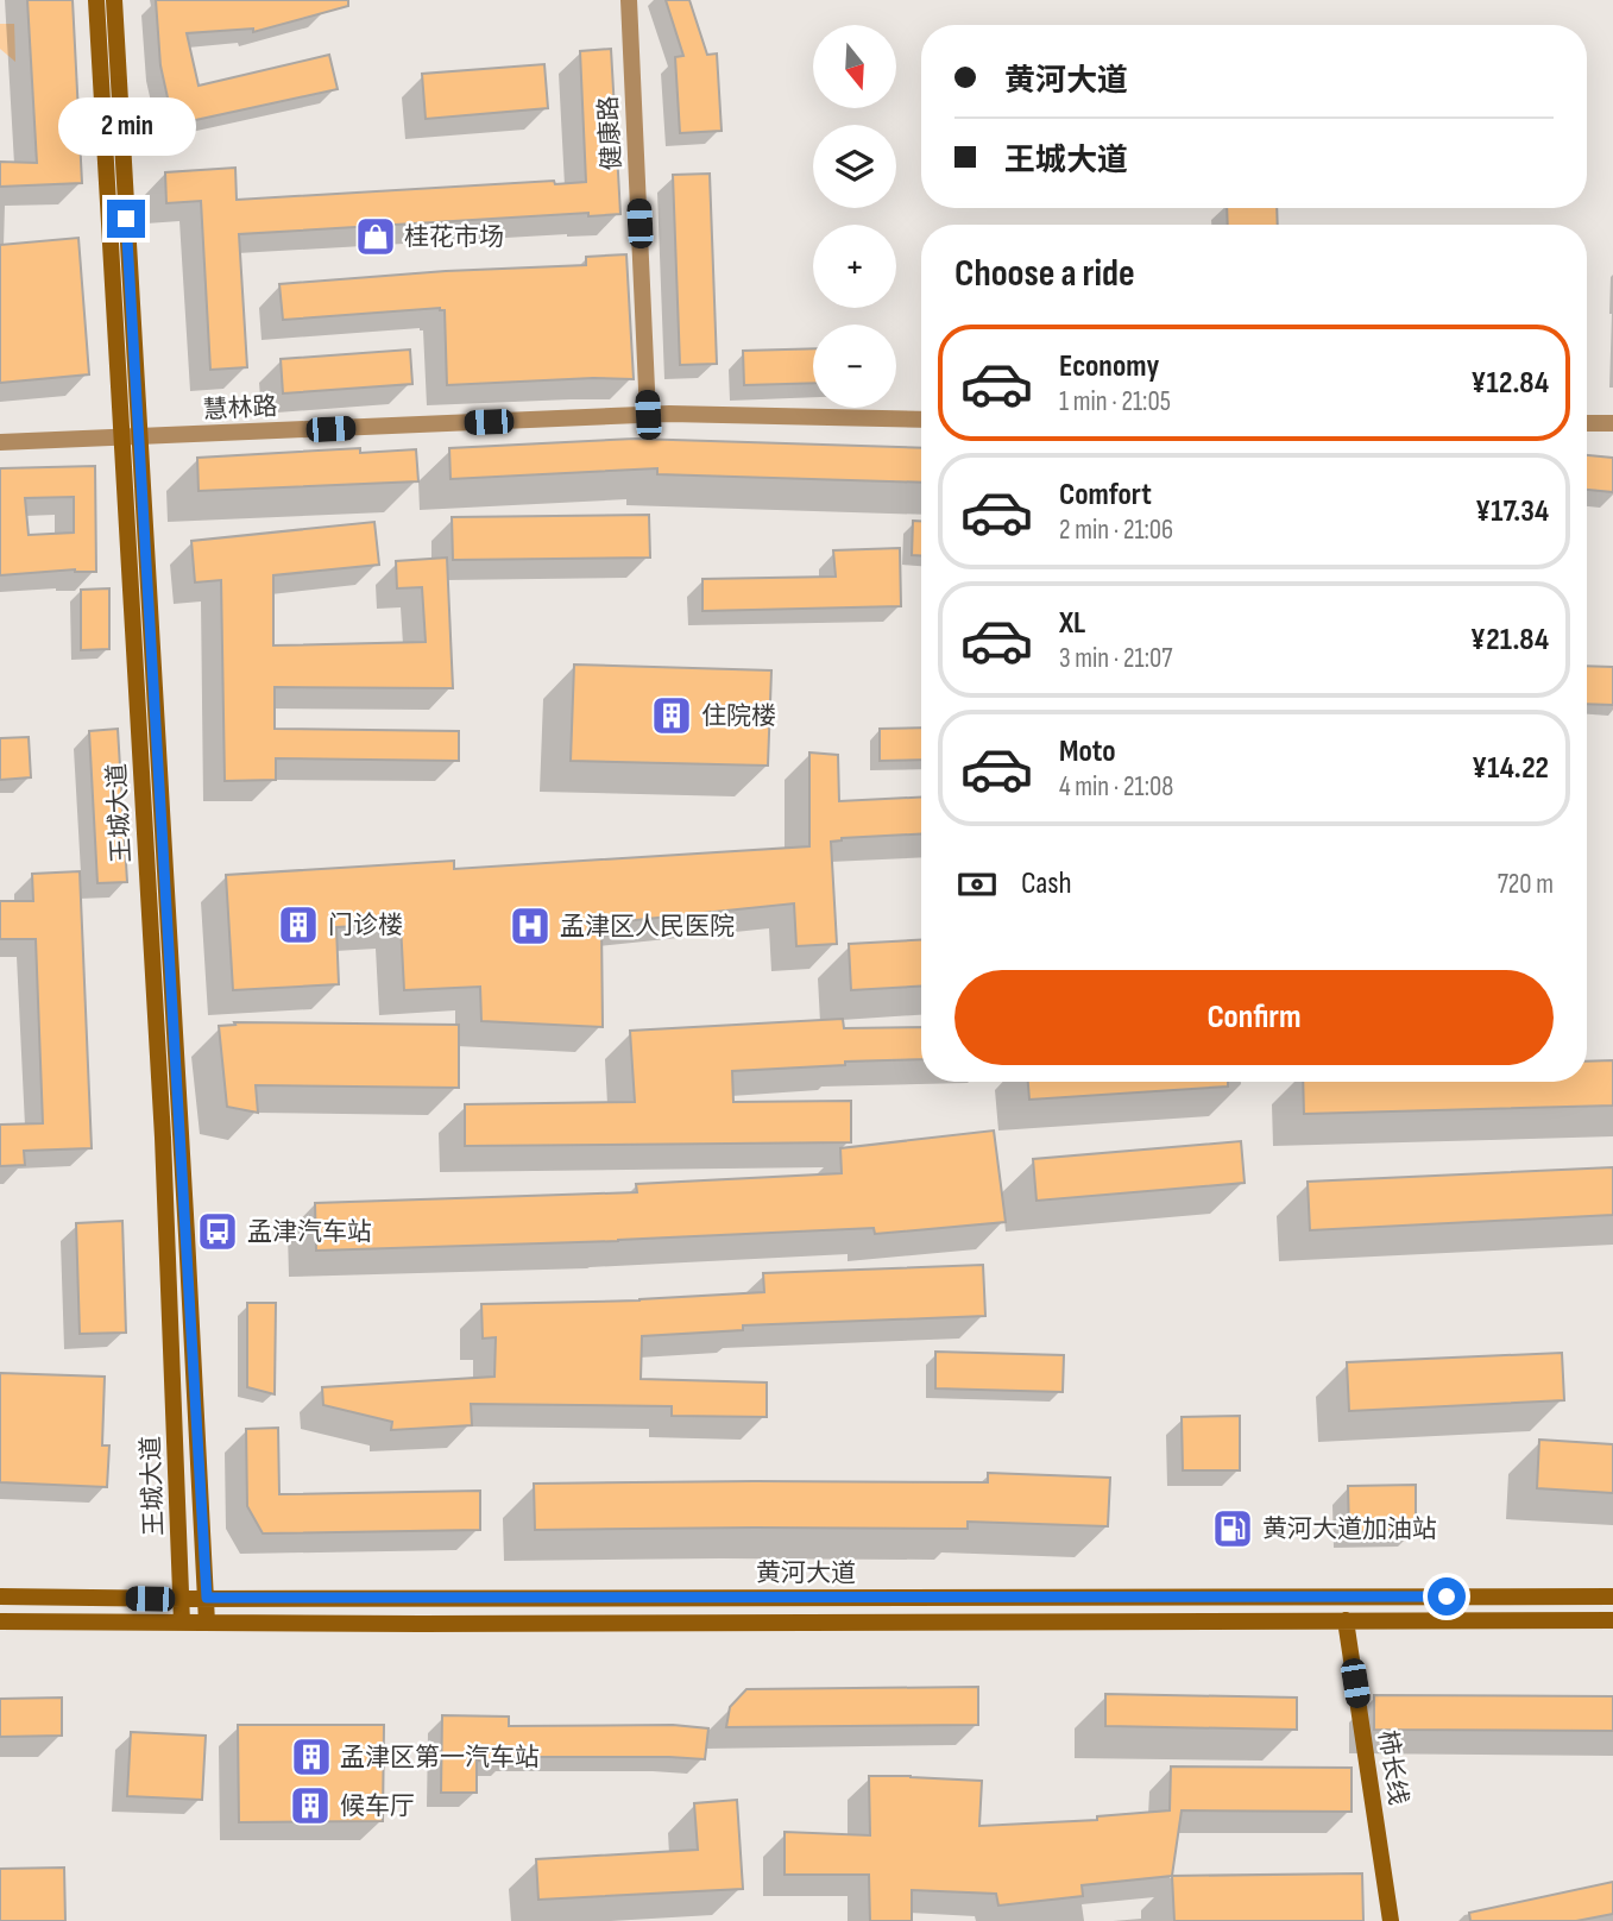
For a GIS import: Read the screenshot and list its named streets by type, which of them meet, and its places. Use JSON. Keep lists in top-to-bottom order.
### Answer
{
  "streets": {
    "main road": ["王城大道", "黄河大道", "柿长线"],
    "street": ["健康路", "慧林路"]
  },
  "crossings": [
    ["健康路", "慧林路"],
    ["慧林路", "王城大道"],
    ["王城大道", "黄河大道"],
    ["黄河大道", "柿长线"]
  ],
  "places": {
    "shop": ["桂花市场"],
    "building": [
      "住院楼",
      "门诊楼",
      "孟津区第一汽车站",
      "候车厅"
    ],
    "hospital": ["孟津区人民医院"],
    "bus stop": ["孟津汽车站"],
    "fuel station": ["黄河大道加油站"]
  },
  "north": "bottom",
  "page": {
    "map_buttons": ["+", "−"],
    "banner": ["黄河大道", "王城大道"],
    "bubble": "2 min",
    "heading": "Choose a ride",
    "list": [
      {
        "name": "Economy",
        "note": "1 min · 21:05",
        "value": "¥12.84"
      },
      {
        "name": "Comfort",
        "note": "2 min · 21:06",
        "value": "¥17.34"
      },
      {
        "name": "XL",
        "note": "3 min · 21:07",
        "value": "¥21.84"
      },
      {
        "name": "Moto",
        "note": "4 min · 21:08",
        "value": "¥14.22"
      }
    ],
    "pay": ["Cash", "720 m"],
    "buttons": "Confirm"
  }
}
